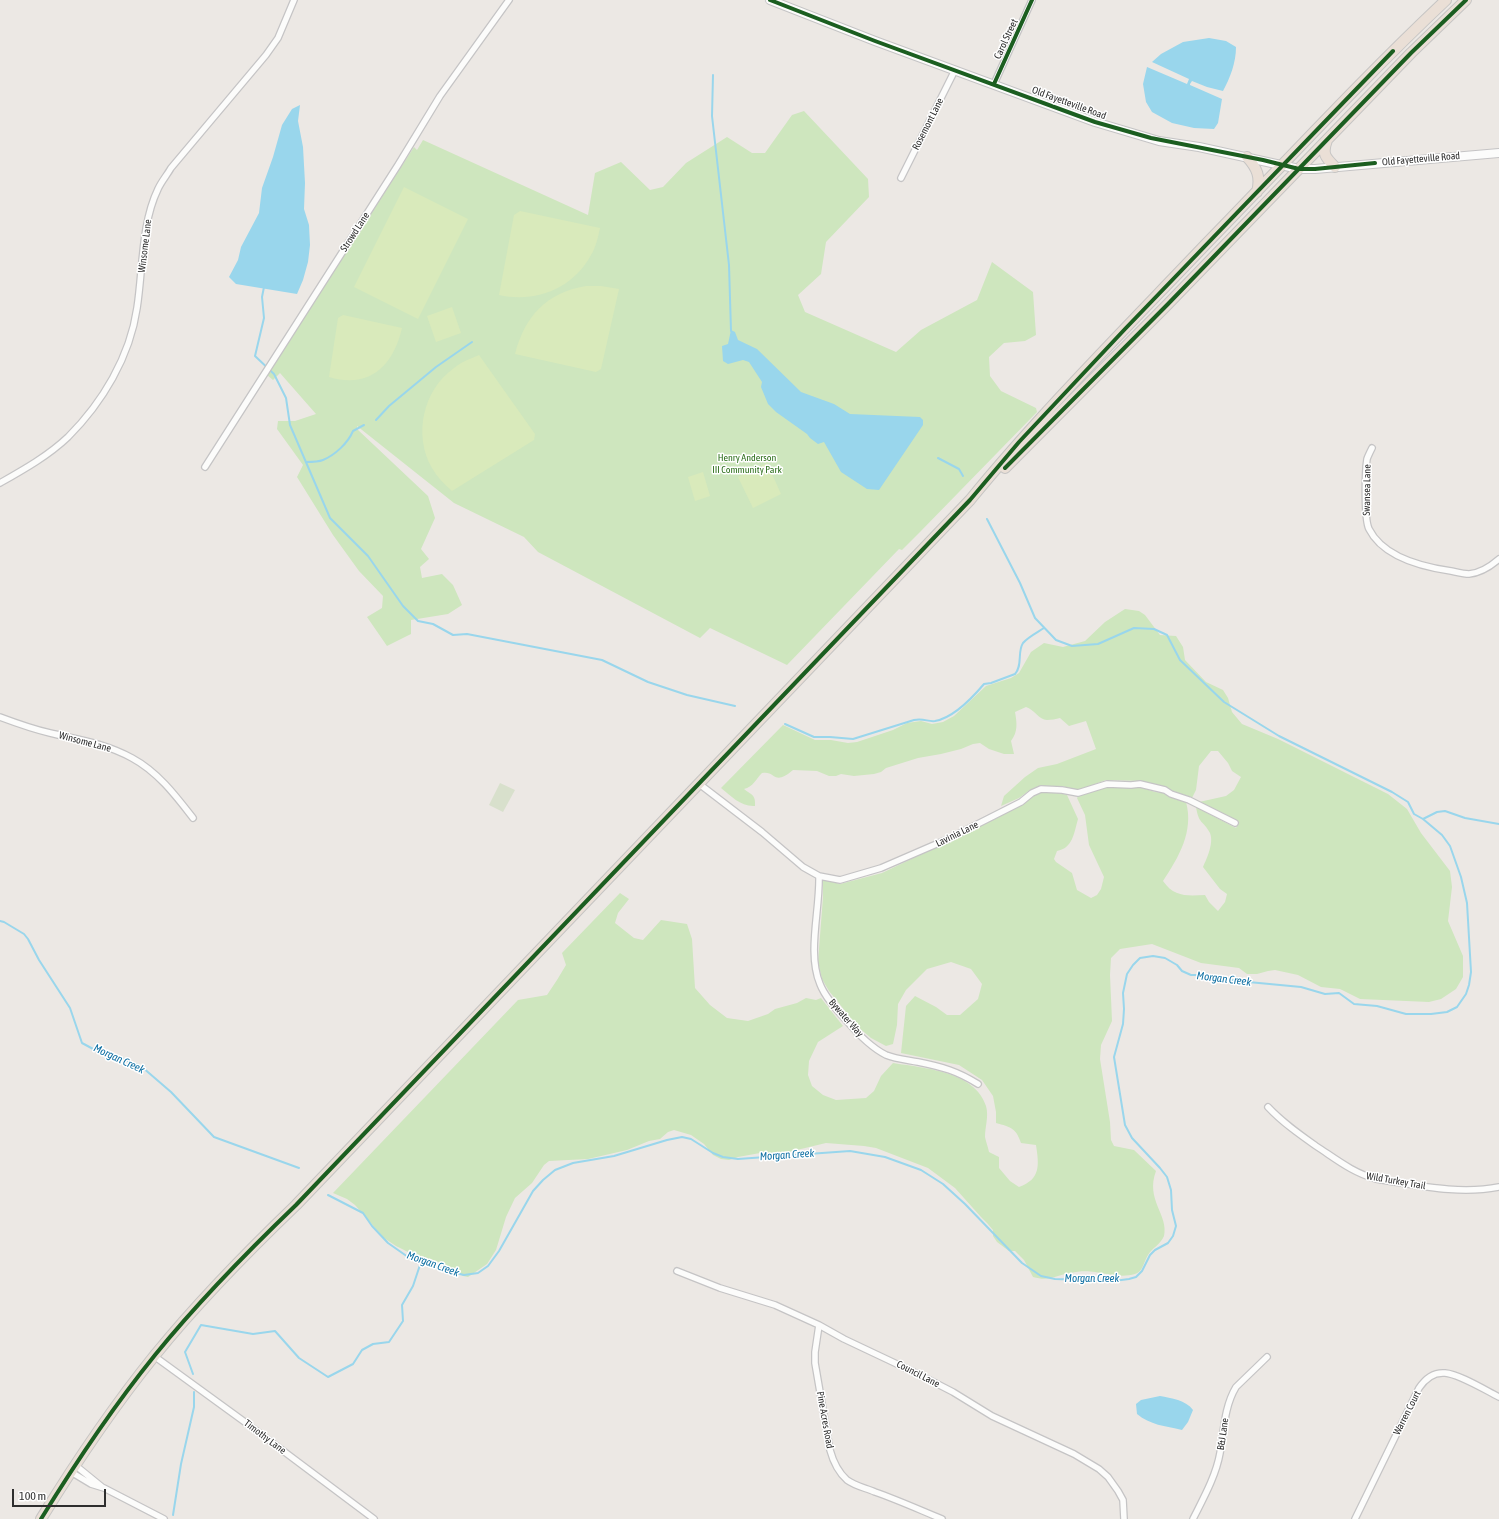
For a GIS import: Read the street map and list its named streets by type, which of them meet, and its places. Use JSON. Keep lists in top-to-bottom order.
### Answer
{
  "streets": {
    "street": [
      "Carol Street",
      "Old Fayetteville Road",
      "Rosemont Lane",
      "Strowd Lane",
      "Winsome Lane",
      "Swansea Lane",
      "Lavinia Lane",
      "Bywater Way",
      "Wild Turkey Trail",
      "Council Lane",
      "Warren Court",
      "Pine Acres Road",
      "B&J Lane",
      "Timothy Lane"
    ]
  },
  "crossings": [
    ["Carol Street", "Old Fayetteville Road"],
    ["Old Fayetteville Road", "Rosemont Lane"],
    ["Lavinia Lane", "Bywater Way"],
    ["Council Lane", "Pine Acres Road"]
  ],
  "water": ["Morgan Creek"],
  "parks": ["Henry Anderson III Community Park"],
  "scale_bar": "100 m"
}
